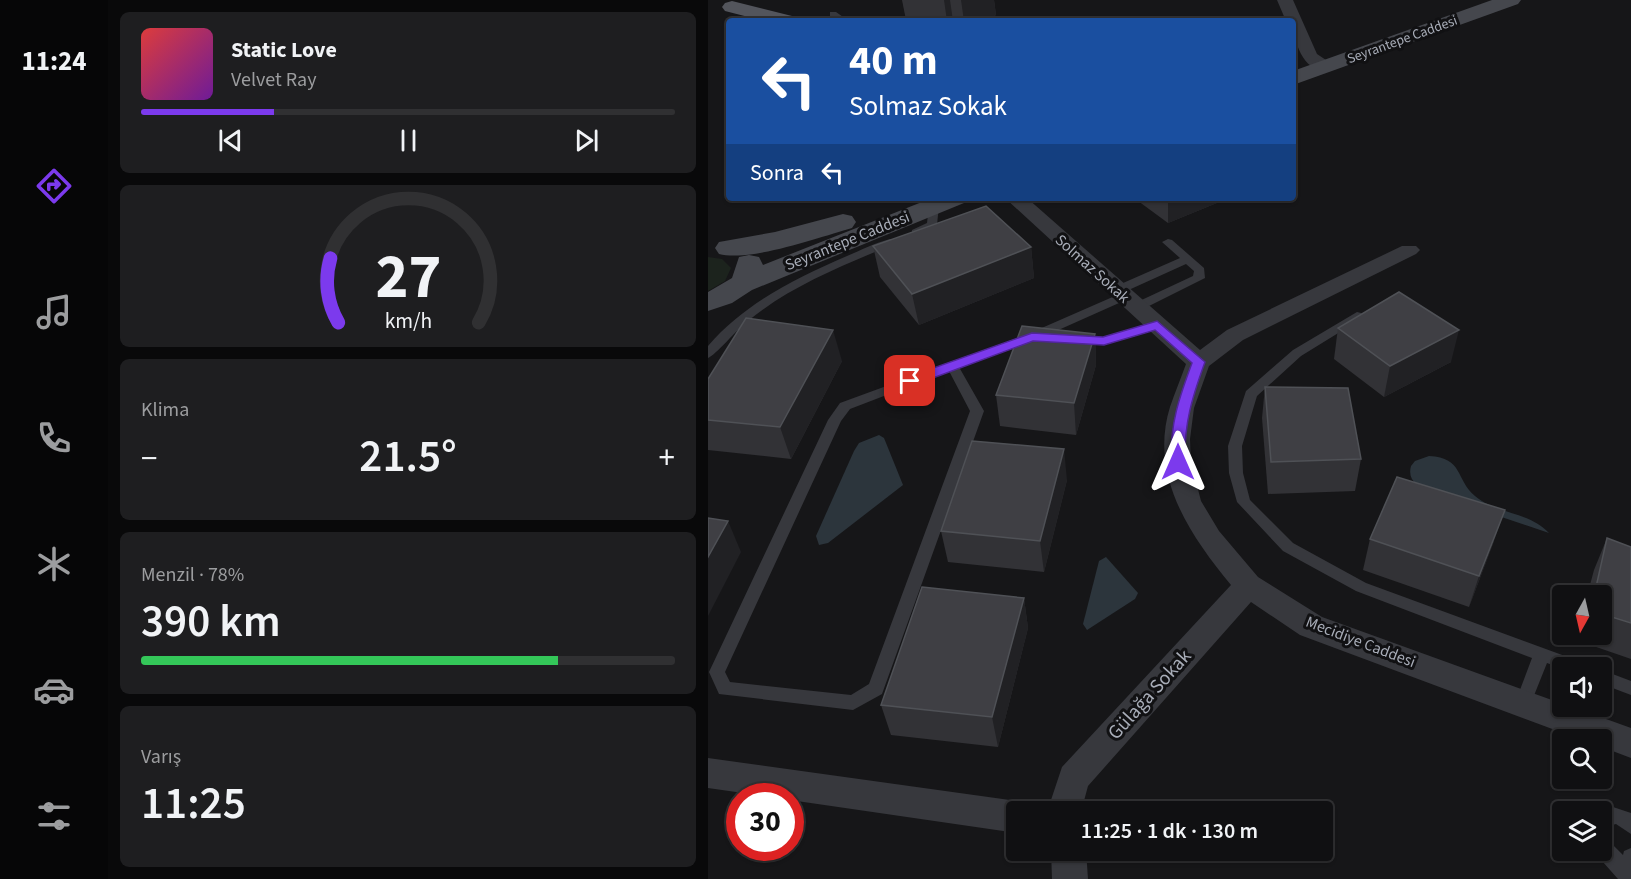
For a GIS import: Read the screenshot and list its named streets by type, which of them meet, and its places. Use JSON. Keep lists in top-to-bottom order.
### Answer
{
  "streets": {
    "main road": ["Seyrantepe Caddesi"],
    "street": ["Solmaz Sokak", "Mecidiye Caddesi", "Gülağa Sokak"]
  },
  "crossings": [
    ["Solmaz Sokak", "Mecidiye Caddesi"],
    ["Mecidiye Caddesi", "Gülağa Sokak"]
  ],
  "north": "bottom",
  "page": {
    "tabs": "11:24",
    "turn": ["40 m", "Solmaz Sokak"],
    "song": ["Static Love", "Velvet Ray"],
    "then": "Sonra",
    "tile": [
      "Klima",
      ["Menzil · 78%", "390 km"],
      ["Varış", "11:25"]
    ],
    "heat": ["−", "21.5°", "+"],
    "limit": "30",
    "trip": "11:25 · 1 dk · 130 m",
    "gauge": ["27", "km/h"]
  }
}
